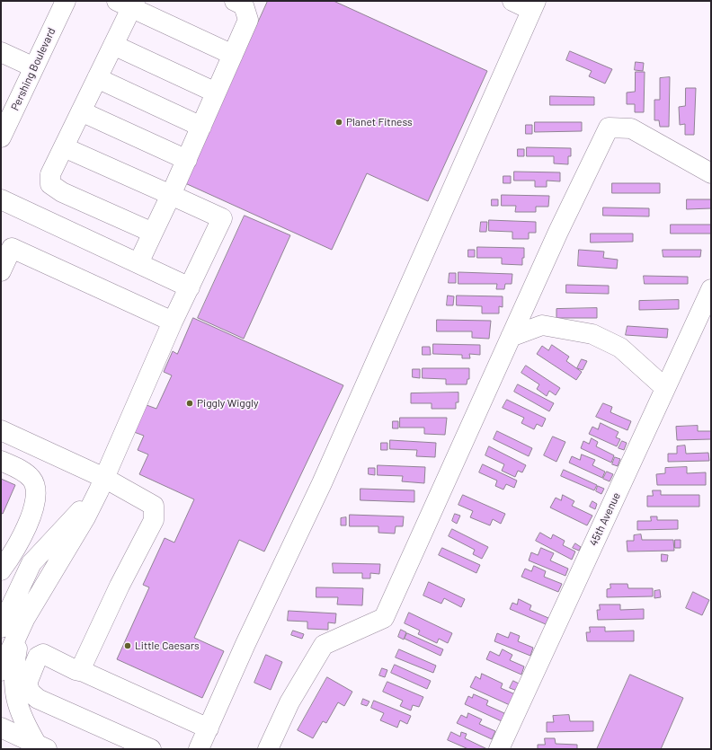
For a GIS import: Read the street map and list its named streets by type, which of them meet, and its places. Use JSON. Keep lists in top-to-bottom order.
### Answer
{
  "streets": {
    "street": ["Pershing Boulevard", "45th Avenue"]
  },
  "places": ["Planet Fitness", "Piggly Wiggly", "Little Caesars"]
}
